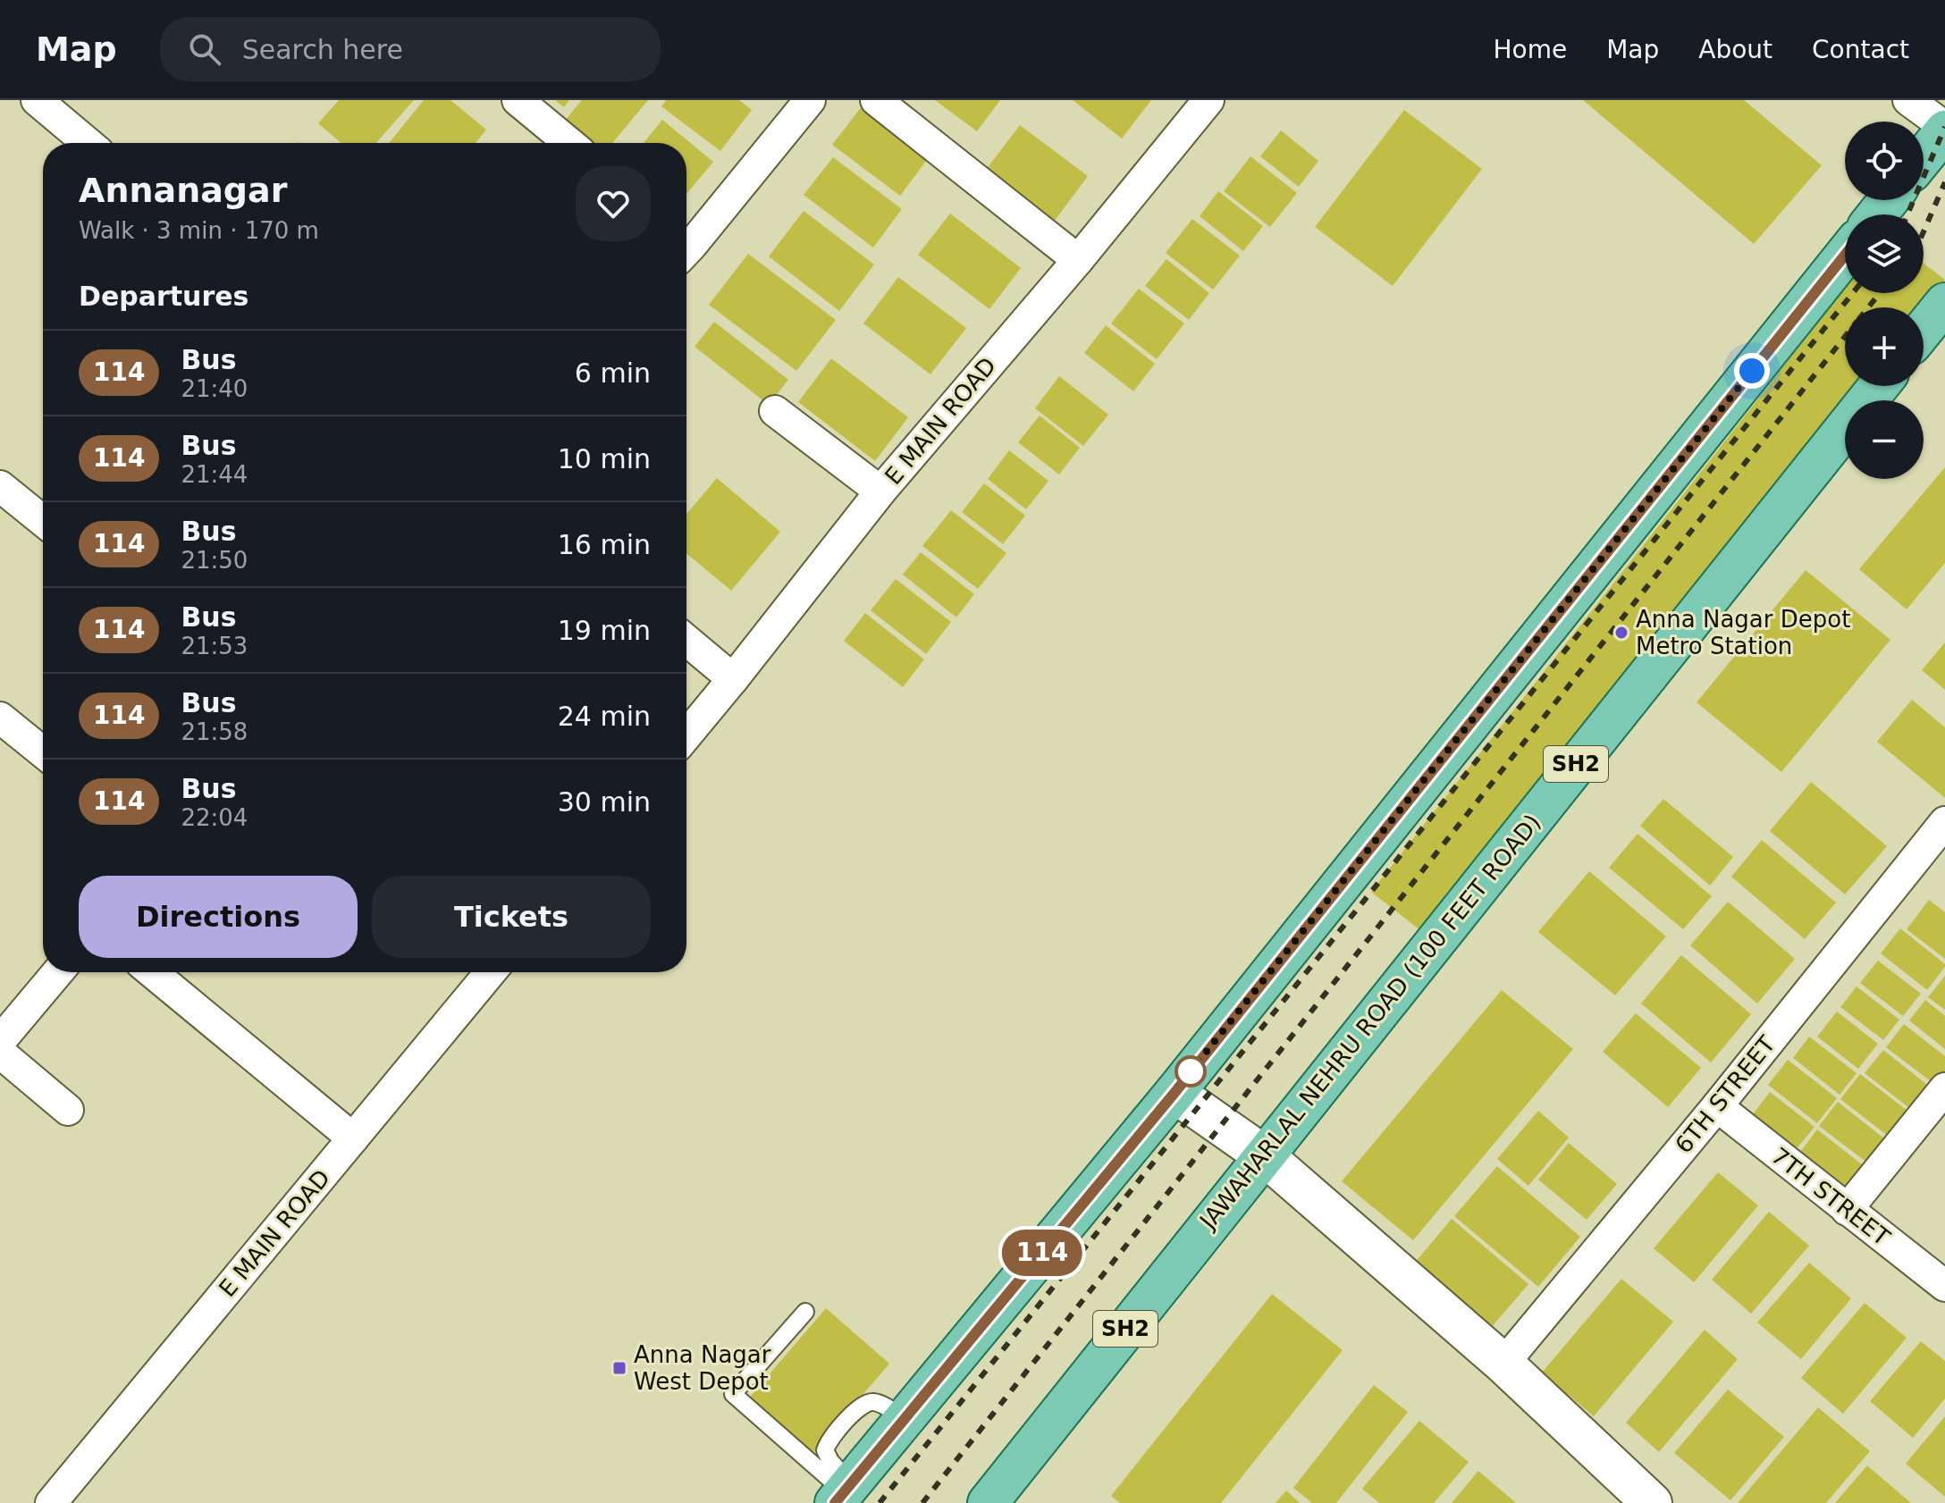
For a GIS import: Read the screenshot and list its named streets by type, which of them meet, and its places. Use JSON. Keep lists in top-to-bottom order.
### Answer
{
  "streets": {
    "main road": ["SH2", "JAWAHARLAL NEHRU ROAD (100 FEET ROAD)"],
    "street": ["E MAIN ROAD", "6TH STREET", "7TH STREET"]
  },
  "crossings": [
    ["6TH STREET", "7TH STREET"]
  ],
  "places": {
    "other": ["Anna Nagar Depot Metro Station"],
    "transit": ["Anna Nagar West Depot"]
  },
  "lines": ["bus line 114"],
  "page": {
    "header": "Map",
    "search": "Search here",
    "nav": [
      "Home",
      "Map",
      "About",
      "Contact"
    ],
    "on_map": "114",
    "map_buttons": ["+", "−"],
    "heading": [
      ["Annanagar", "Walk · 3 min · 170 m"],
      "Departures"
    ],
    "list": [
      {
        "mark": "114",
        "name": "Bus",
        "note": "21:40",
        "value": "6 min"
      },
      {
        "mark": "114",
        "name": "Bus",
        "note": "21:44",
        "value": "10 min"
      },
      {
        "mark": "114",
        "name": "Bus",
        "note": "21:50",
        "value": "16 min"
      },
      {
        "mark": "114",
        "name": "Bus",
        "note": "21:53",
        "value": "19 min"
      },
      {
        "mark": "114",
        "name": "Bus",
        "note": "21:58",
        "value": "24 min"
      },
      {
        "mark": "114",
        "name": "Bus",
        "note": "22:04",
        "value": "30 min"
      }
    ],
    "buttons": ["Directions", "Tickets"]
  }
}
